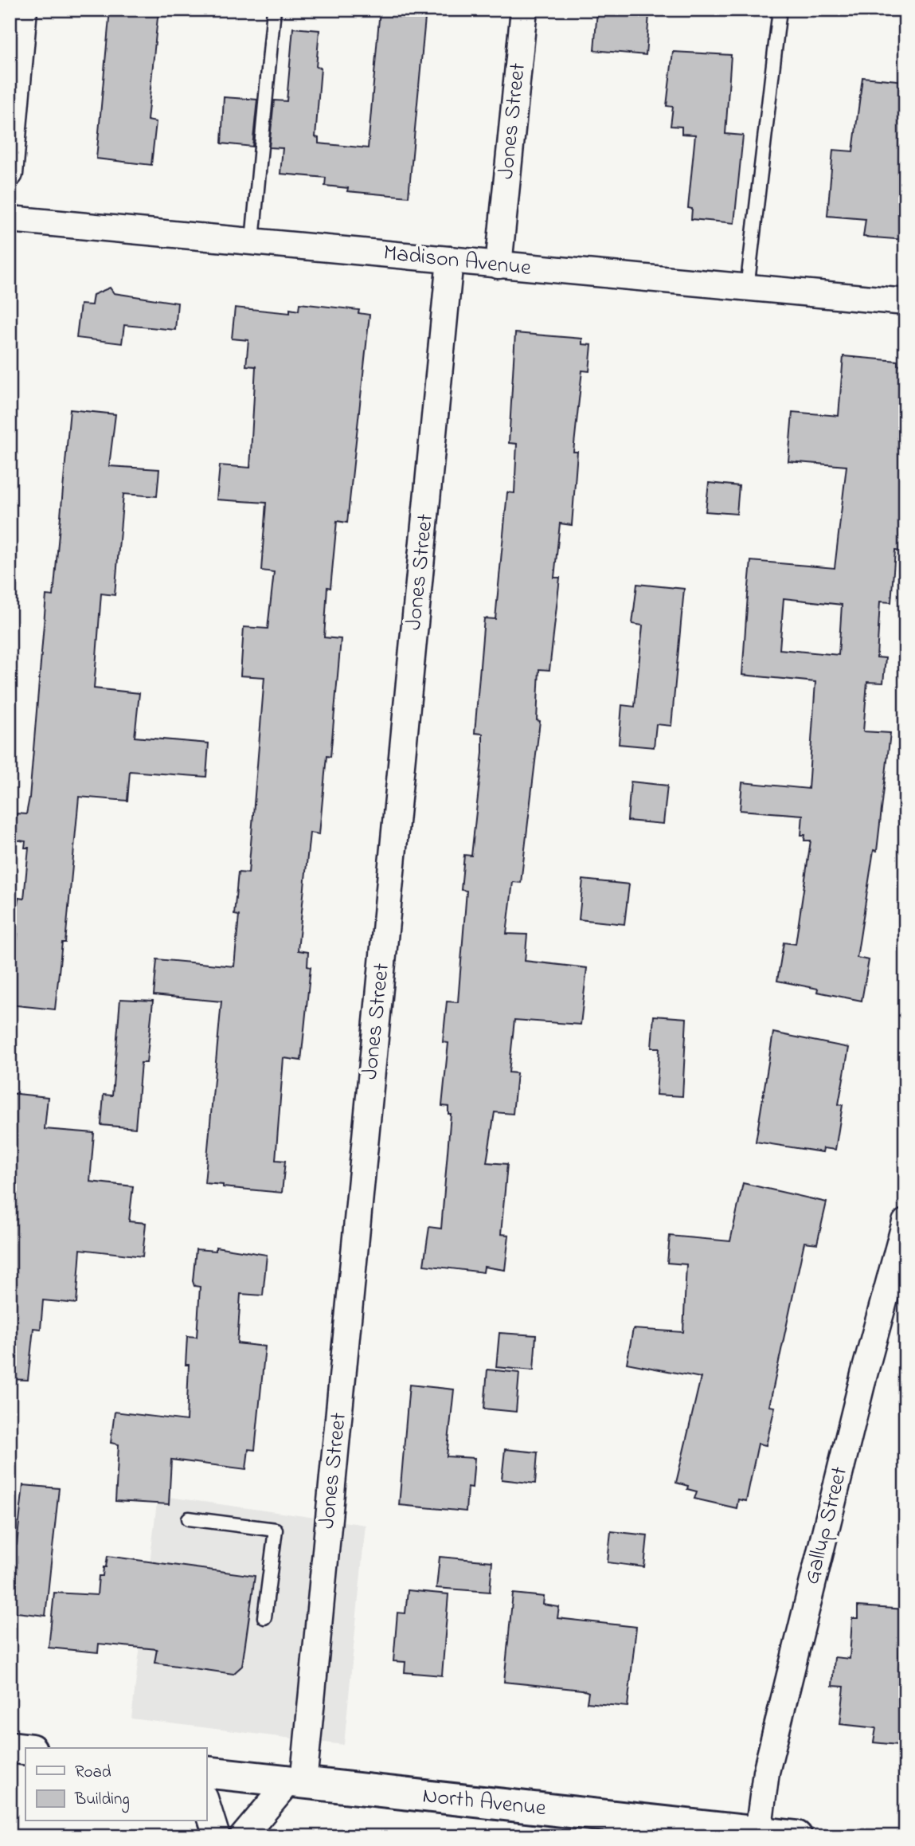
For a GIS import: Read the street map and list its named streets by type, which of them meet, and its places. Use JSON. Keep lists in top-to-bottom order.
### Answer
{
  "streets": {
    "main road": ["North Avenue"],
    "street": ["Jones Street", "Madison Avenue", "Gallup Street"]
  },
  "crossings": [
    ["Jones Street", "Madison Avenue"],
    ["Jones Street", "North Avenue"],
    ["Gallup Street", "North Avenue"]
  ],
  "legend": ["Road", "Building"]
}
